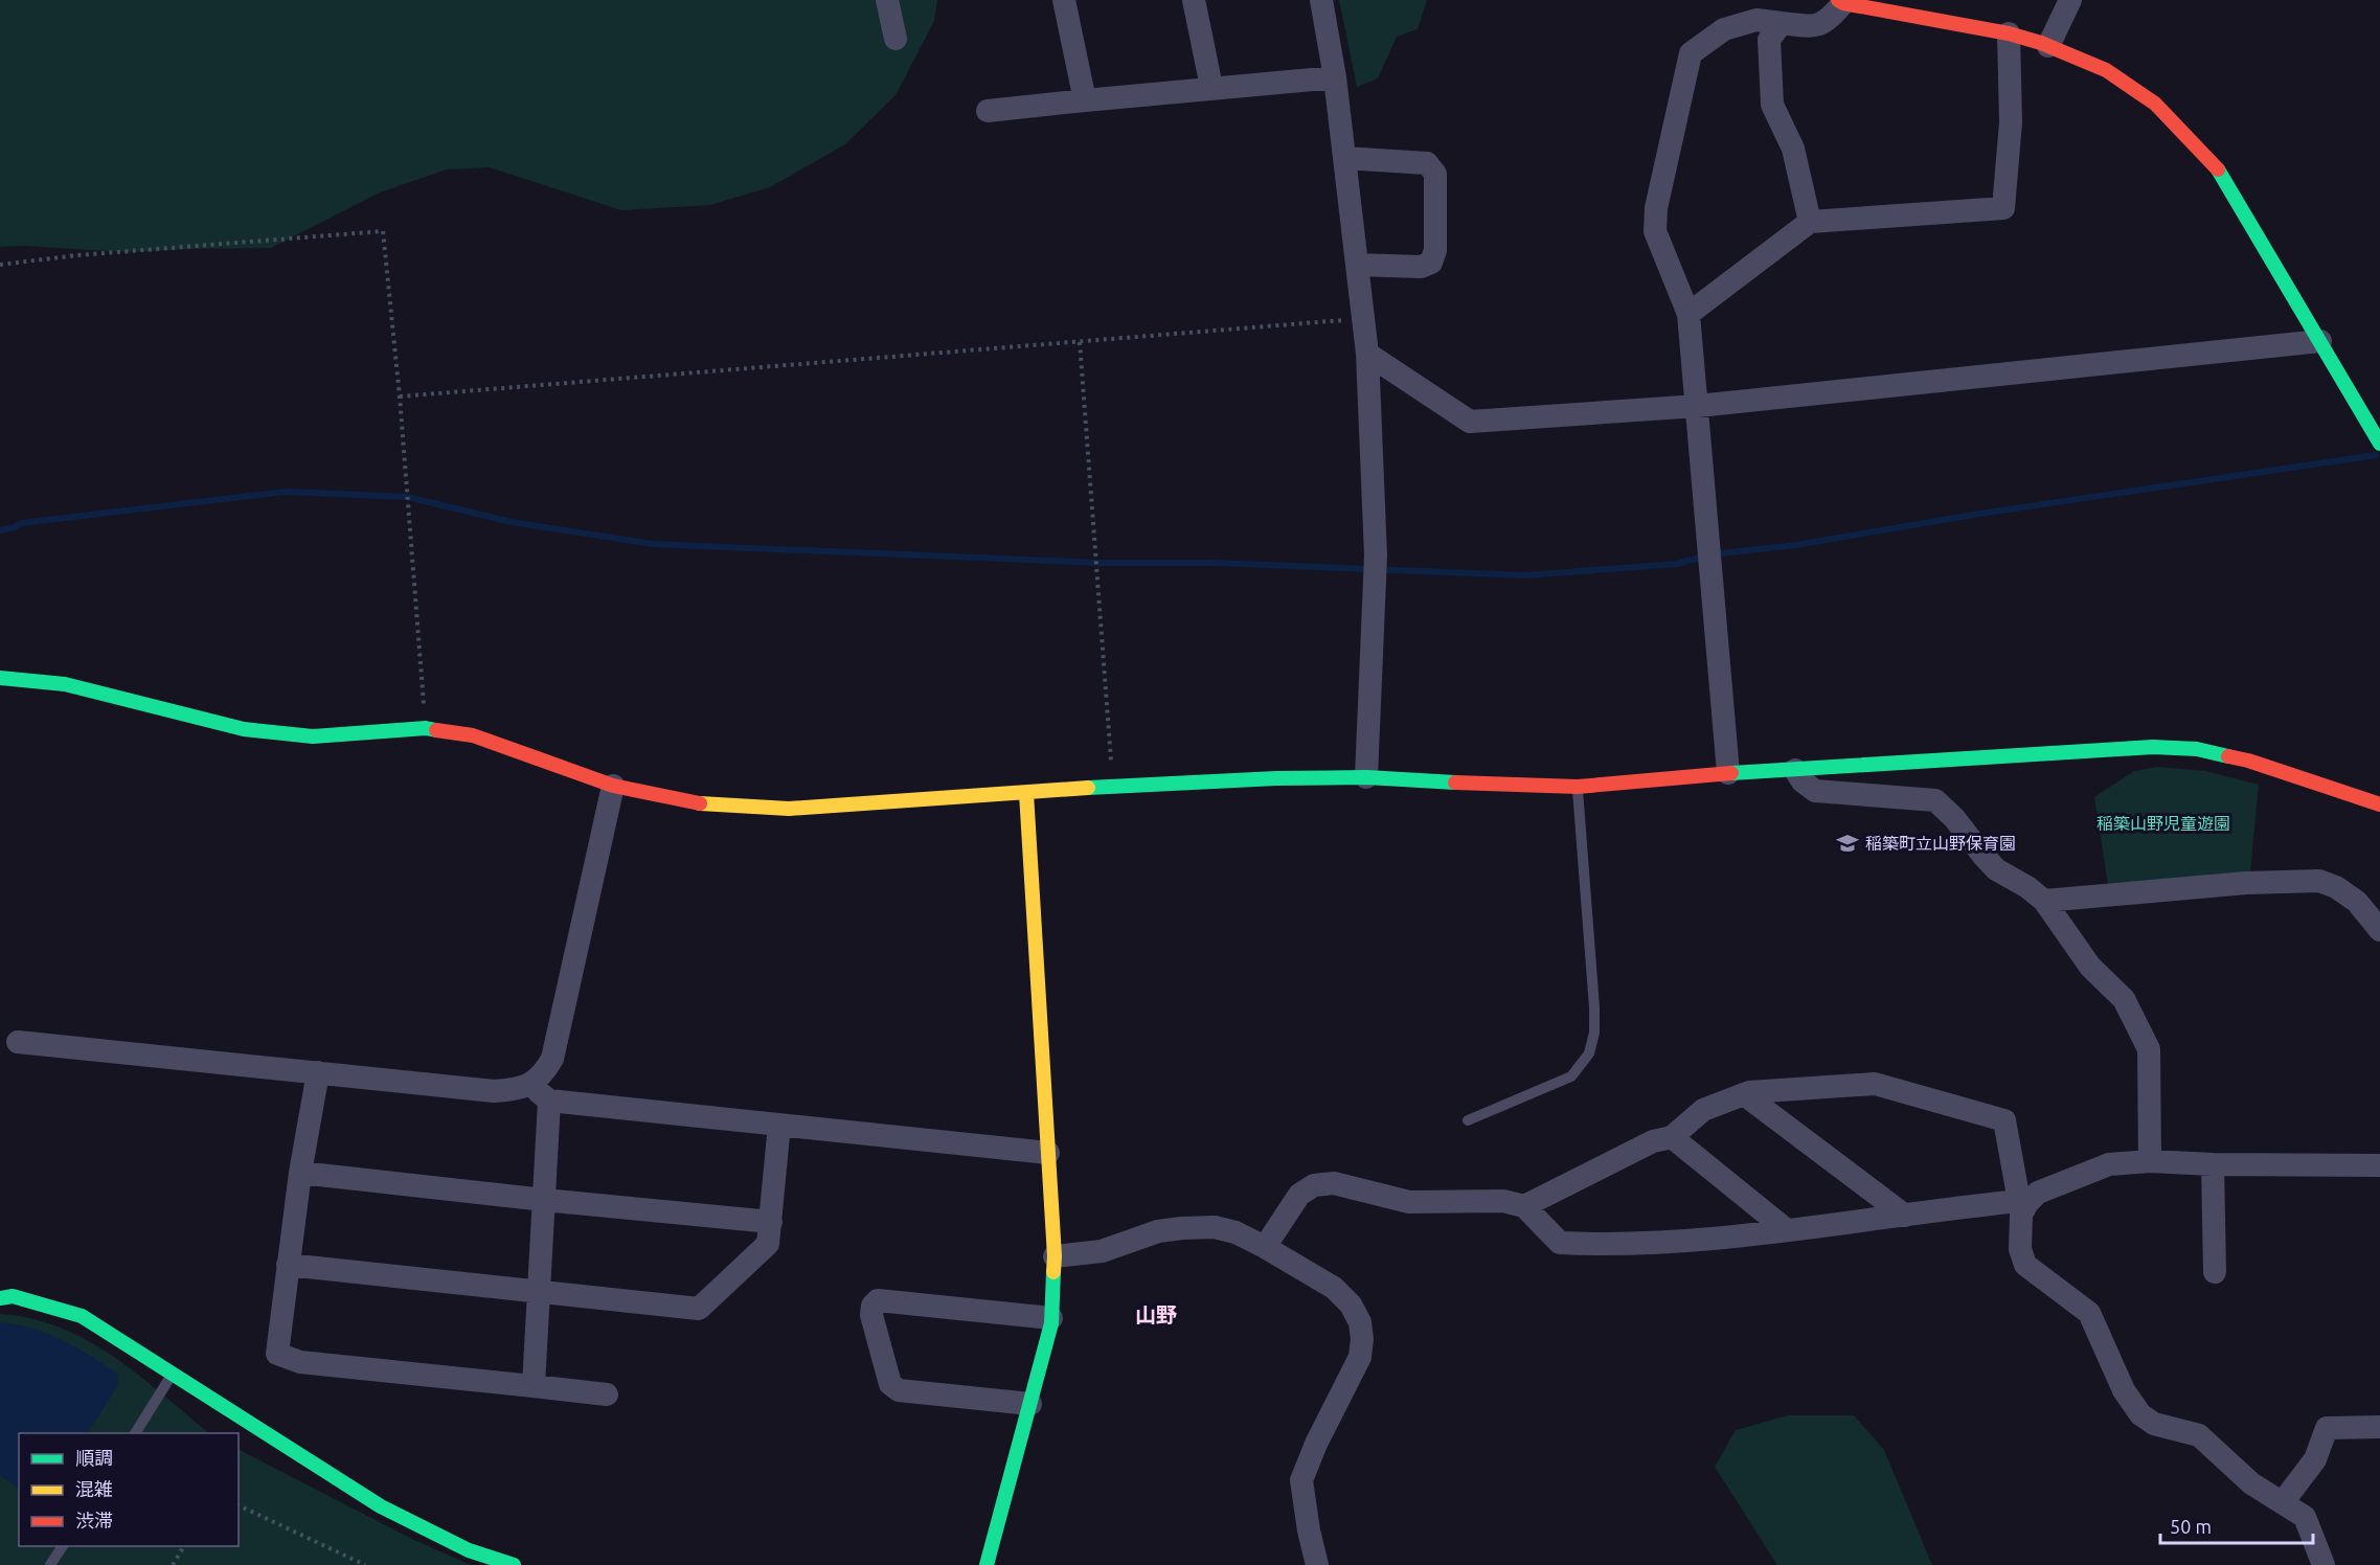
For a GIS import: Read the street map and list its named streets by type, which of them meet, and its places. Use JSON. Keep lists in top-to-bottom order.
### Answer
{
  "districts": ["山野"],
  "parks": ["稲築山野児童遊園"],
  "places": {
    "school or university": ["稲築町立山野保育園"]
  },
  "legend": ["順調", "混雑", "渋滞"],
  "scale_bar": "50 m"
}
